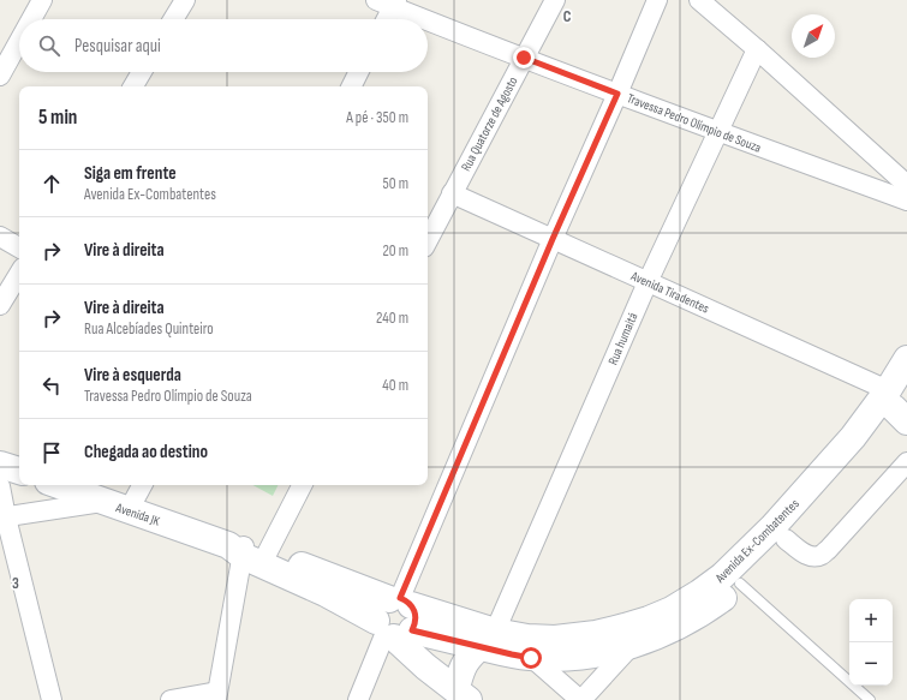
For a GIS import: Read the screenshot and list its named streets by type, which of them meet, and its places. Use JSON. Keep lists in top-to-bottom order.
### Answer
{
  "streets": {
    "main road": ["Avenida JK", "Avenida Ex-Combatentes"],
    "street": [
      "Travessa Pedro Olímpio de Souza",
      "Rua Quatorze de Agosto",
      "Avenida Tiradentes",
      "Rua humaitá"
    ]
  },
  "crossings": [
    ["Travessa Pedro Olímpio de Souza", "Rua Quatorze de Agosto"],
    ["Travessa Pedro Olímpio de Souza", "Rua humaitá"],
    ["Rua Quatorze de Agosto", "Avenida Tiradentes"],
    ["Avenida Tiradentes", "Rua humaitá"],
    ["Avenida Tiradentes", "Avenida Ex-Combatentes"],
    ["Rua humaitá", "Avenida Ex-Combatentes"],
    ["Avenida JK", "Avenida Ex-Combatentes"]
  ],
  "north": "top right",
  "page": {
    "search": "Pesquisar aqui",
    "heading": ["5 min", "A pé · 350 m"],
    "list": [
      ["Siga em frente", "Avenida Ex-Combatentes", "50 m"],
      ["Vire à direita", "20 m"],
      ["Vire à direita", "Rua Alcebíades Quinteiro", "240 m"],
      ["Vire à esquerda", "Travessa Pedro Olímpio de Souza", "40 m"],
      "Chegada ao destino"
    ],
    "map_buttons": ["+", "−"]
  },
  "grid": {
    "columns": ["C"],
    "rows": ["3"]
  }
}
